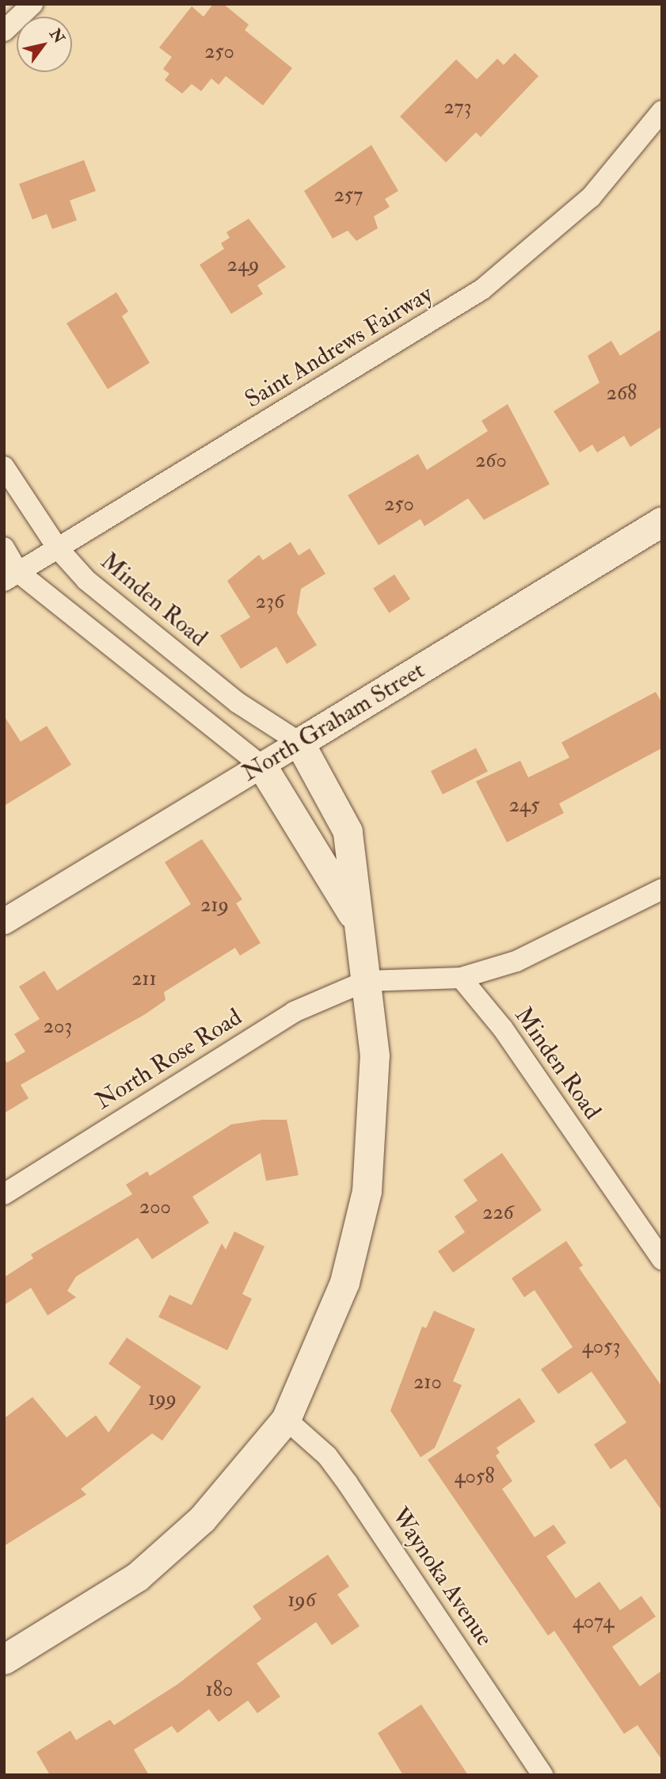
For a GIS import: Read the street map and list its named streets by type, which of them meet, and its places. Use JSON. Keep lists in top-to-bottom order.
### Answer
{
  "streets": {
    "main road": ["North Graham Street"],
    "street": [
      "Saint Andrews Fairway",
      "Minden Road",
      "North Rose Road",
      "Waynoka Avenue"
    ]
  },
  "crossings": [
    ["Saint Andrews Fairway", "Minden Road"],
    ["Minden Road", "North Graham Street"]
  ],
  "house_numbers": [
    "250",
    "273",
    "257",
    "249",
    "268",
    "260",
    "250",
    "236",
    "245",
    "219",
    "211",
    "203",
    "200",
    "226",
    "4053",
    "210",
    "199",
    "4058",
    "196",
    "4074",
    "180"
  ],
  "north": "top right"
}
